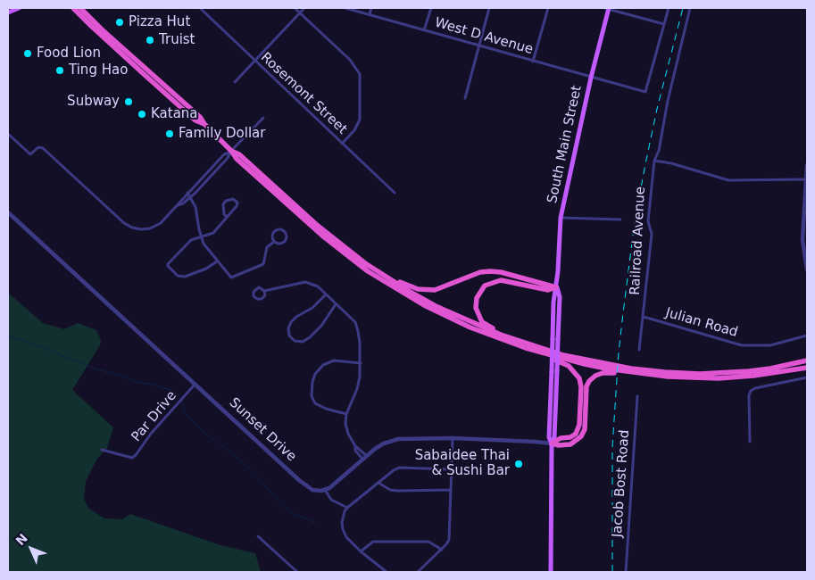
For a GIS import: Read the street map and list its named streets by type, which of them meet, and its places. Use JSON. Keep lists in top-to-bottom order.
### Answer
{
  "streets": {
    "main road": ["South Main Street"],
    "street": [
      "West D Avenue",
      "Rosemont Street",
      "Railroad Avenue",
      "Julian Road",
      "Par Drive",
      "Sunset Drive",
      "Jacob Bost Road"
    ]
  },
  "crossings": [
    ["West D Avenue", "South Main Street"],
    ["Railroad Avenue", "Julian Road"],
    ["Par Drive", "Sunset Drive"]
  ],
  "places": [
    "Pizza Hut",
    "Truist",
    "Food Lion",
    "Ting Hao",
    "Subway",
    "Katana",
    "Family Dollar",
    "Sabaidee Thai & Sushi Bar"
  ],
  "north": "top left"
}
